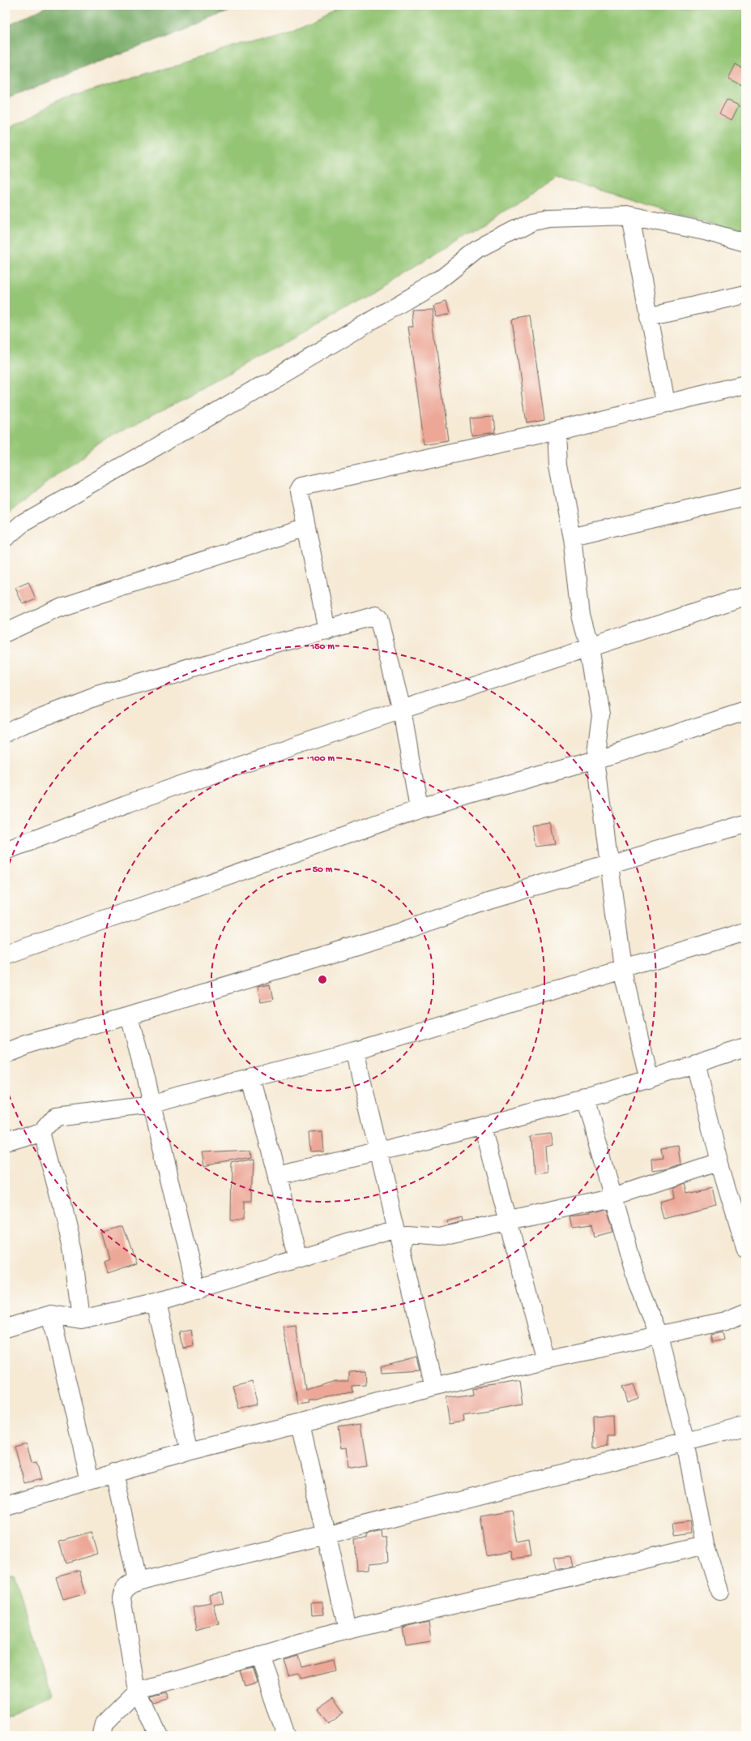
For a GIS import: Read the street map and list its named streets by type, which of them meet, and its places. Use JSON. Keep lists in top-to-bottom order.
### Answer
{
  "rings": ["150 m", "100 m", "50 m"]
}
